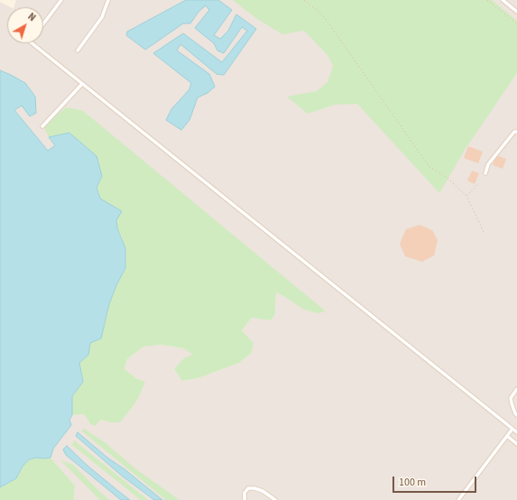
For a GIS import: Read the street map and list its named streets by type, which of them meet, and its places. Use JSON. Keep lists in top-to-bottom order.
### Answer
{
  "scale_bar": "100 m",
  "north": "top right"
}
